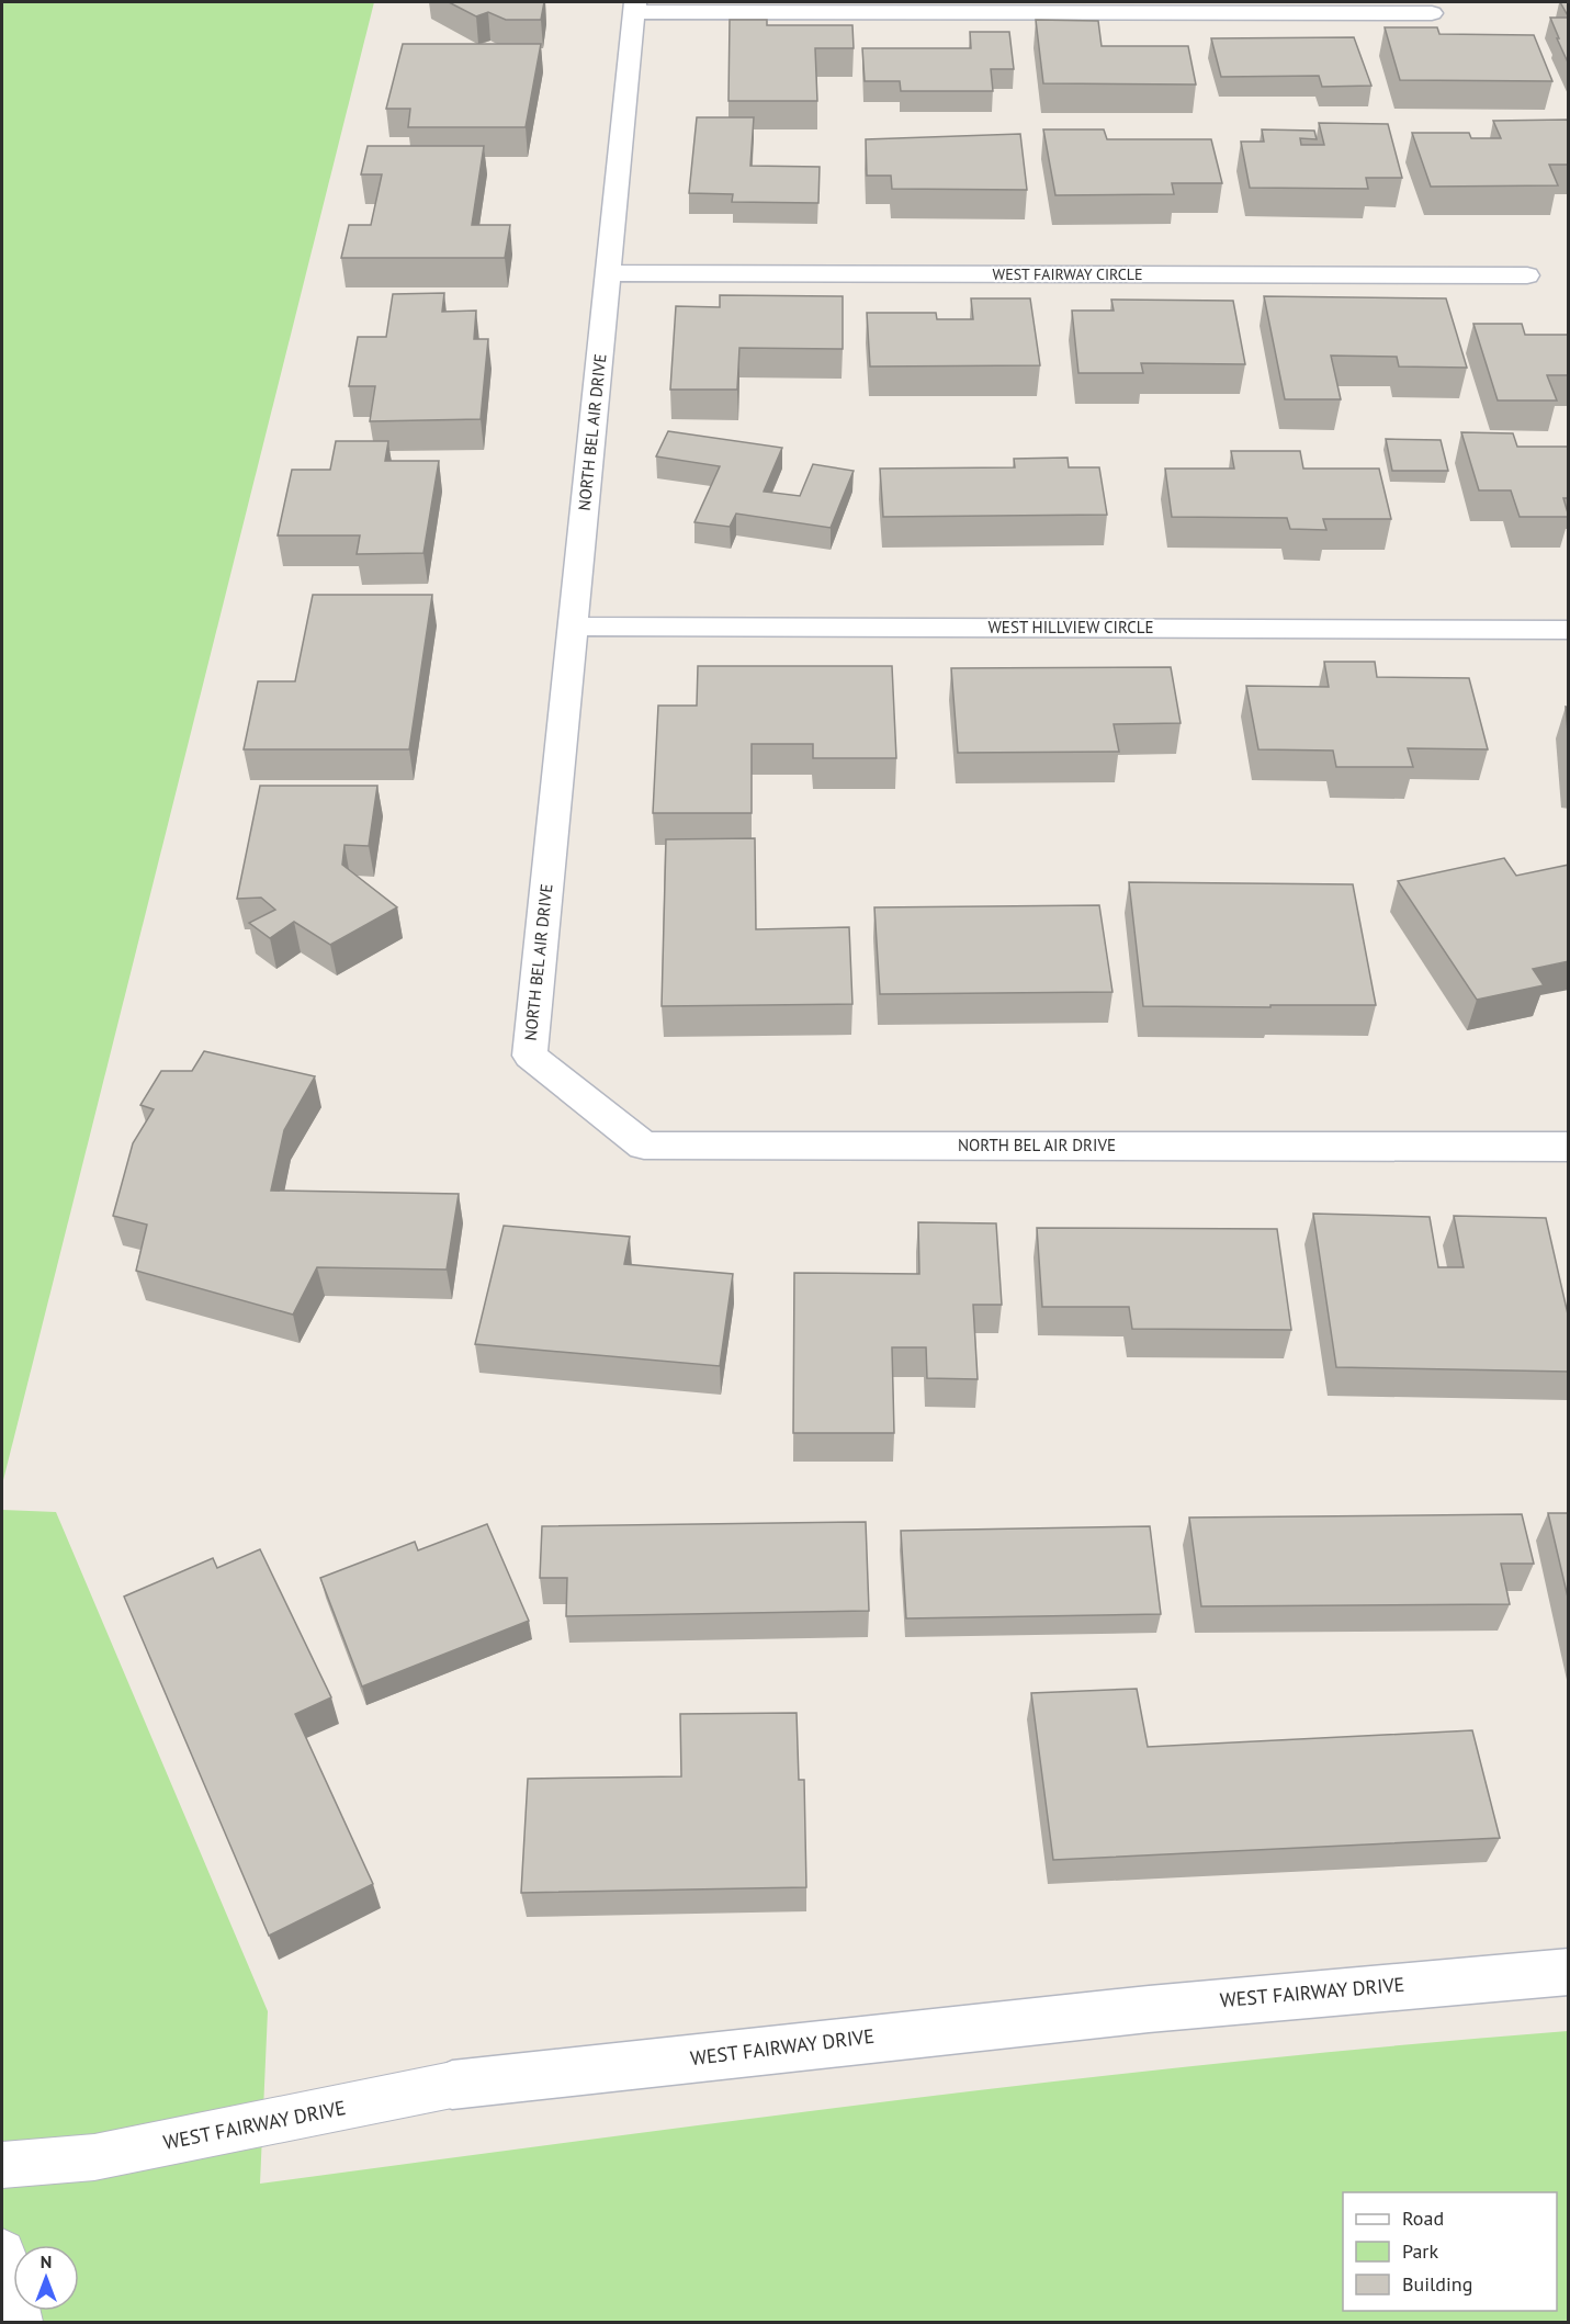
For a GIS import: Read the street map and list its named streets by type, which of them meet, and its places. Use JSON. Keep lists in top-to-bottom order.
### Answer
{
  "streets": {
    "street": [
      "WEST FAIRWAY CIRCLE",
      "NORTH BEL AIR DRIVE",
      "WEST HILLVIEW CIRCLE",
      "WEST FAIRWAY DRIVE"
    ]
  },
  "crossings": [
    ["WEST FAIRWAY CIRCLE", "NORTH BEL AIR DRIVE"],
    ["NORTH BEL AIR DRIVE", "WEST HILLVIEW CIRCLE"]
  ],
  "legend": ["Road", "Park", "Building"],
  "north": "top"
}
